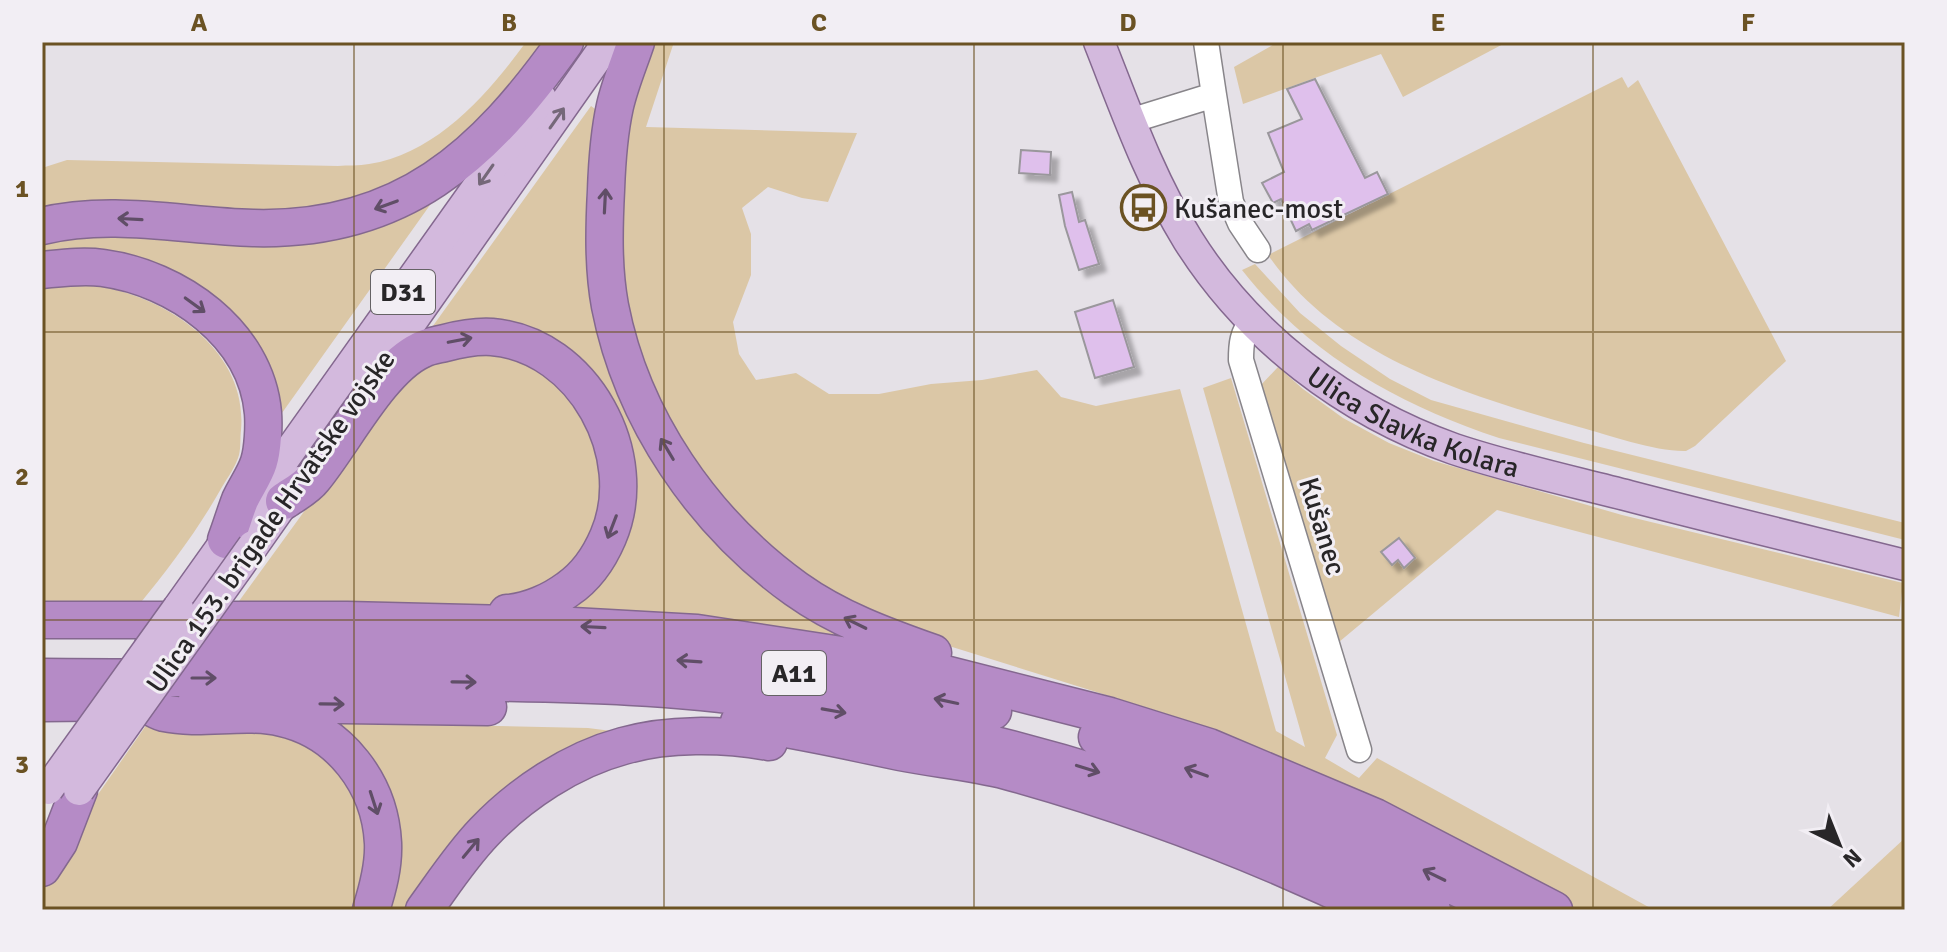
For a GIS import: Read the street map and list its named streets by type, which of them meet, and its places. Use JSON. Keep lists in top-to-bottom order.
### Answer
{
  "streets": {
    "highway": ["A11"],
    "main road": ["D31", "Ulica Slavka Kolara", "Ulica 153. brigade Hrvatske vojske"],
    "street": ["Kušanec"]
  },
  "crossings": [
    ["Ulica Slavka Kolara", "Kušanec"]
  ],
  "places": {
    "bus stop": ["Kušanec-most"]
  },
  "north": "bottom right",
  "grid": {
    "columns": [
      "A",
      "B",
      "C",
      "D",
      "E",
      "F"
    ],
    "rows": ["1", "2", "3"]
  }
}
